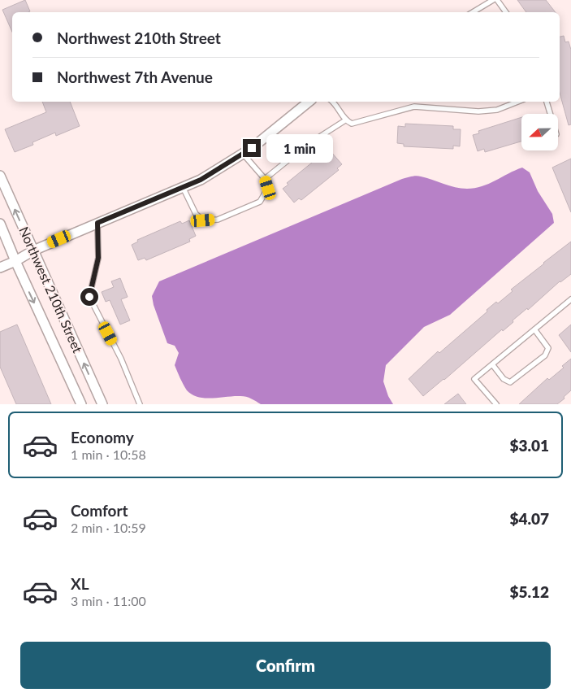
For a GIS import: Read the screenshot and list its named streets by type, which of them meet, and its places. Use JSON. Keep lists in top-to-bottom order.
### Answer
{
  "streets": {
    "street": ["Northwest 210th Street"]
  },
  "north": "left",
  "page": {
    "banner": ["Northwest 210th Street", "Northwest 7th Avenue"],
    "bubble": "1 min",
    "list": [
      {
        "name": "Economy",
        "note": "1 min · 10:58",
        "value": "$3.01"
      },
      {
        "name": "Comfort",
        "note": "2 min · 10:59",
        "value": "$4.07"
      },
      {
        "name": "XL",
        "note": "3 min · 11:00",
        "value": "$5.12"
      }
    ],
    "buttons": "Confirm"
  }
}
